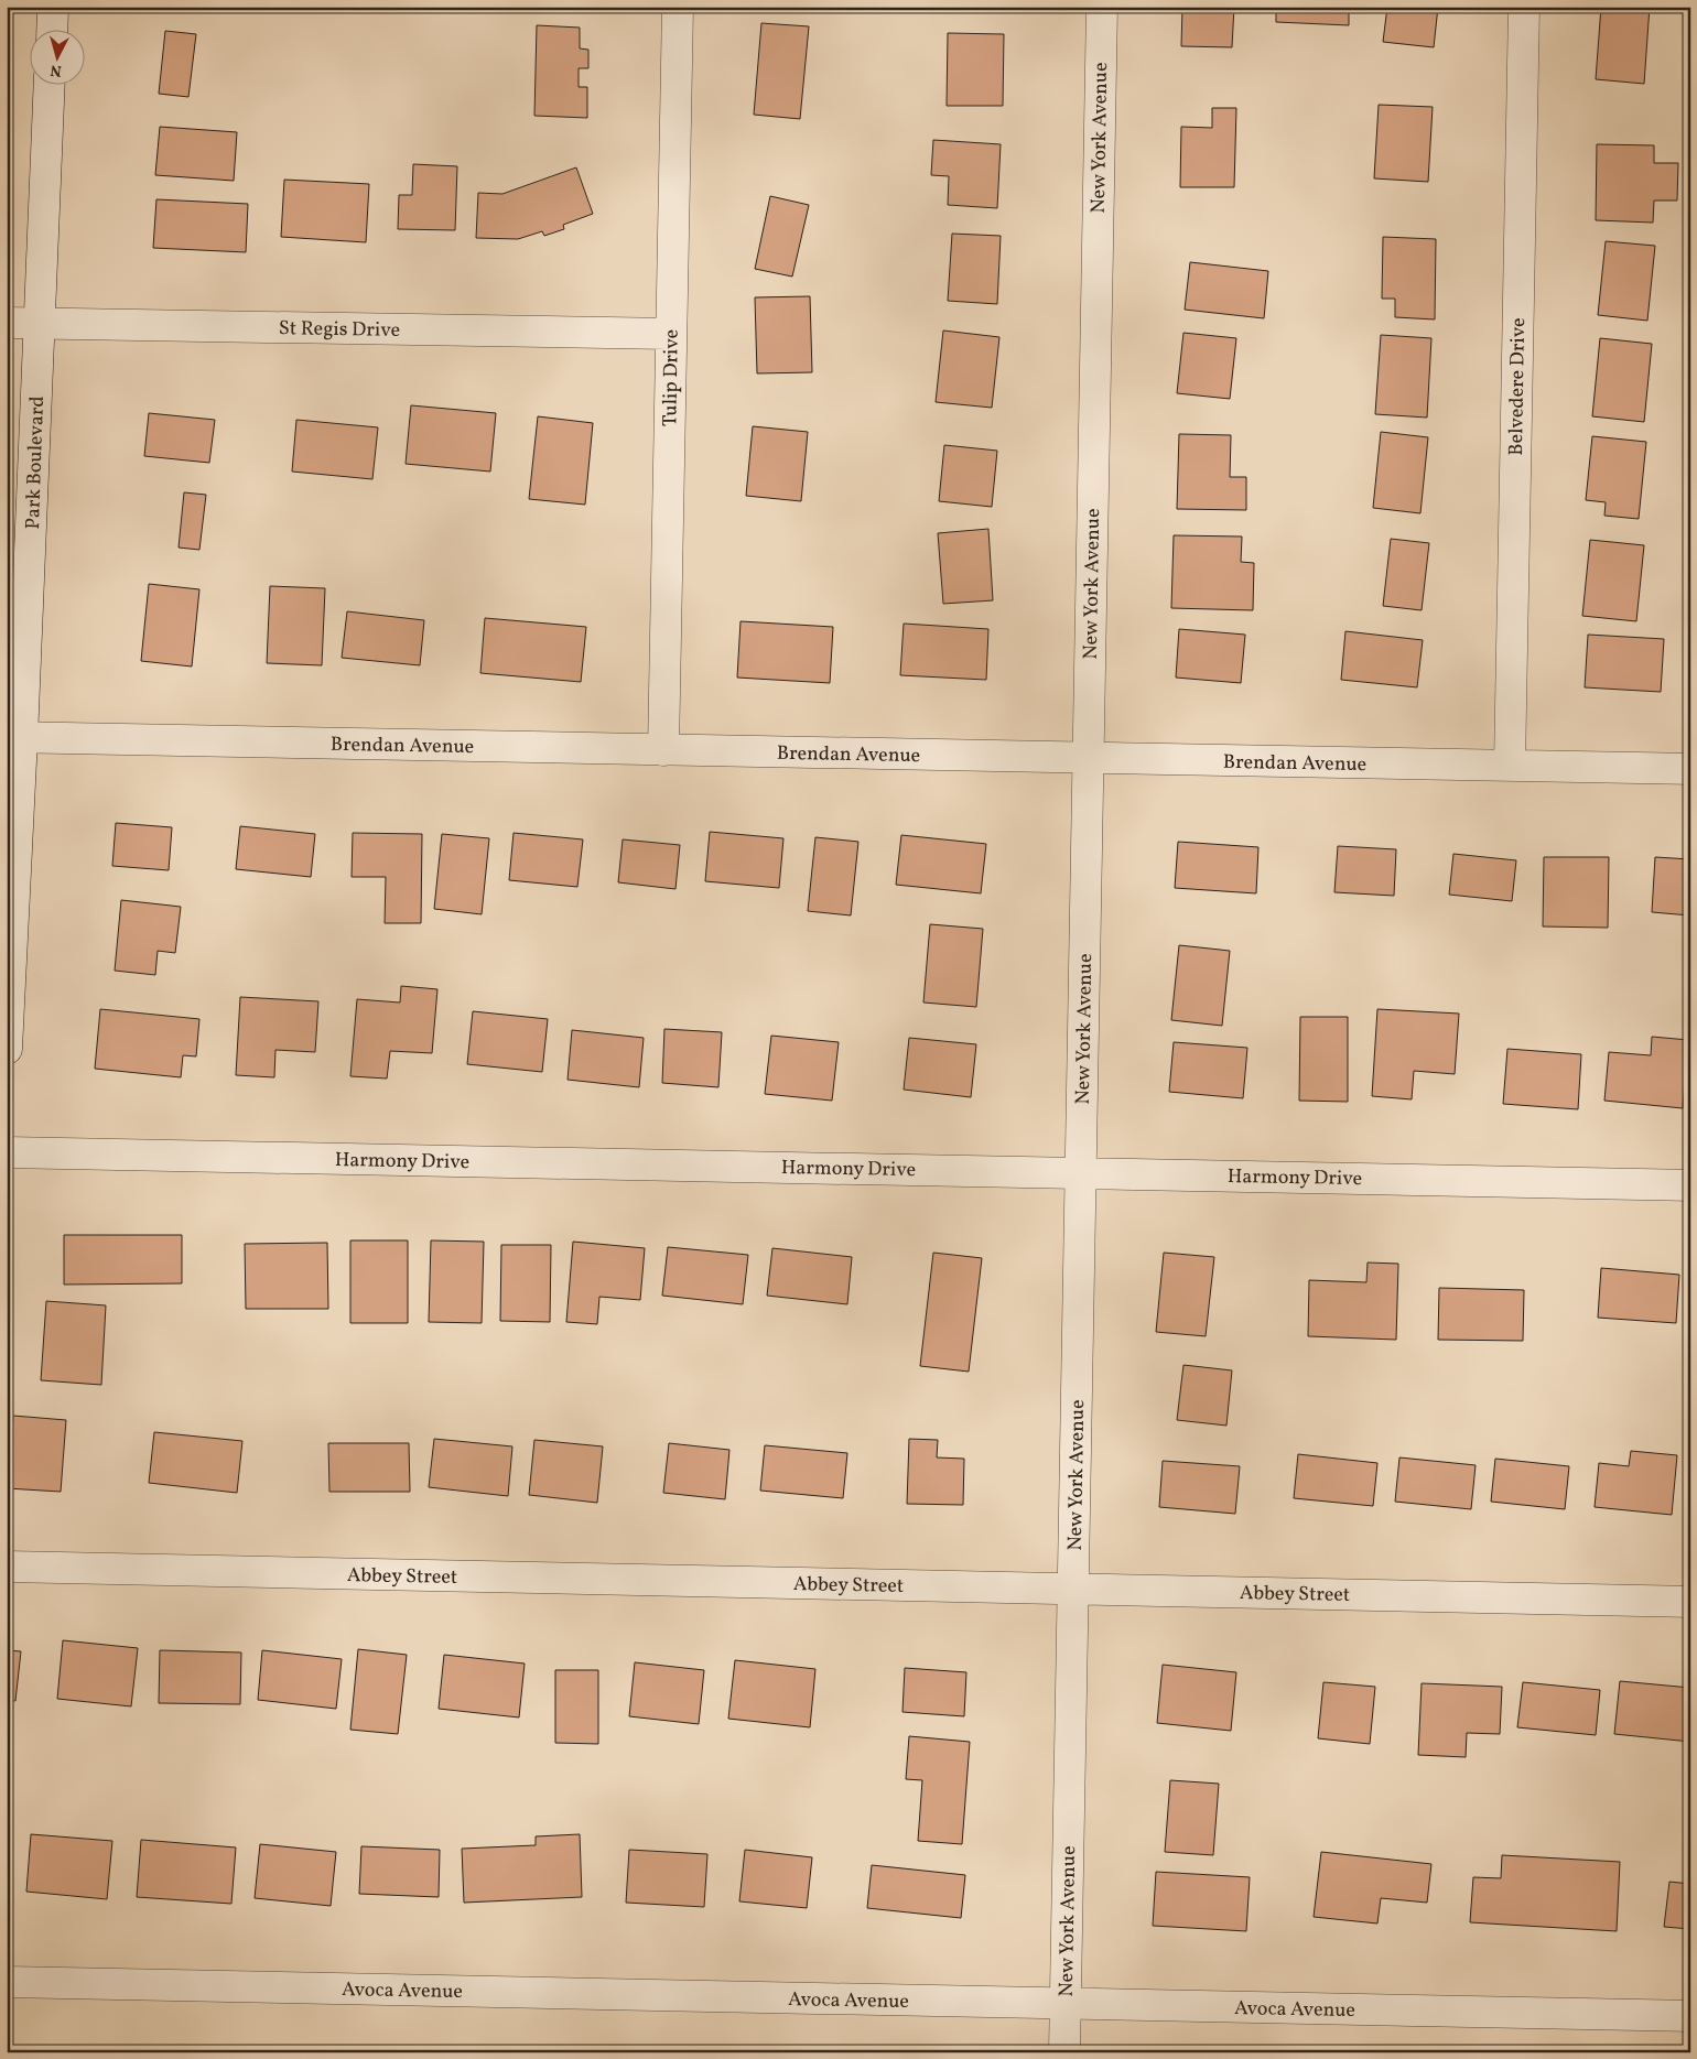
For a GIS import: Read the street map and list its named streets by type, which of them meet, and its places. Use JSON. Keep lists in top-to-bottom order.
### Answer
{
  "streets": {
    "street": [
      "New York Avenue",
      "St Regis Drive",
      "Tulip Drive",
      "Belvedere Drive",
      "Park Boulevard",
      "Brendan Avenue",
      "Harmony Drive",
      "Abbey Street",
      "Avoca Avenue"
    ]
  },
  "crossings": [
    ["New York Avenue", "Brendan Avenue"],
    ["New York Avenue", "Harmony Drive"],
    ["New York Avenue", "Abbey Street"],
    ["New York Avenue", "Avoca Avenue"],
    ["St Regis Drive", "Tulip Drive"],
    ["St Regis Drive", "Park Boulevard"],
    ["Tulip Drive", "Brendan Avenue"],
    ["Belvedere Drive", "Brendan Avenue"],
    ["Park Boulevard", "Brendan Avenue"]
  ],
  "north": "bottom"
}
